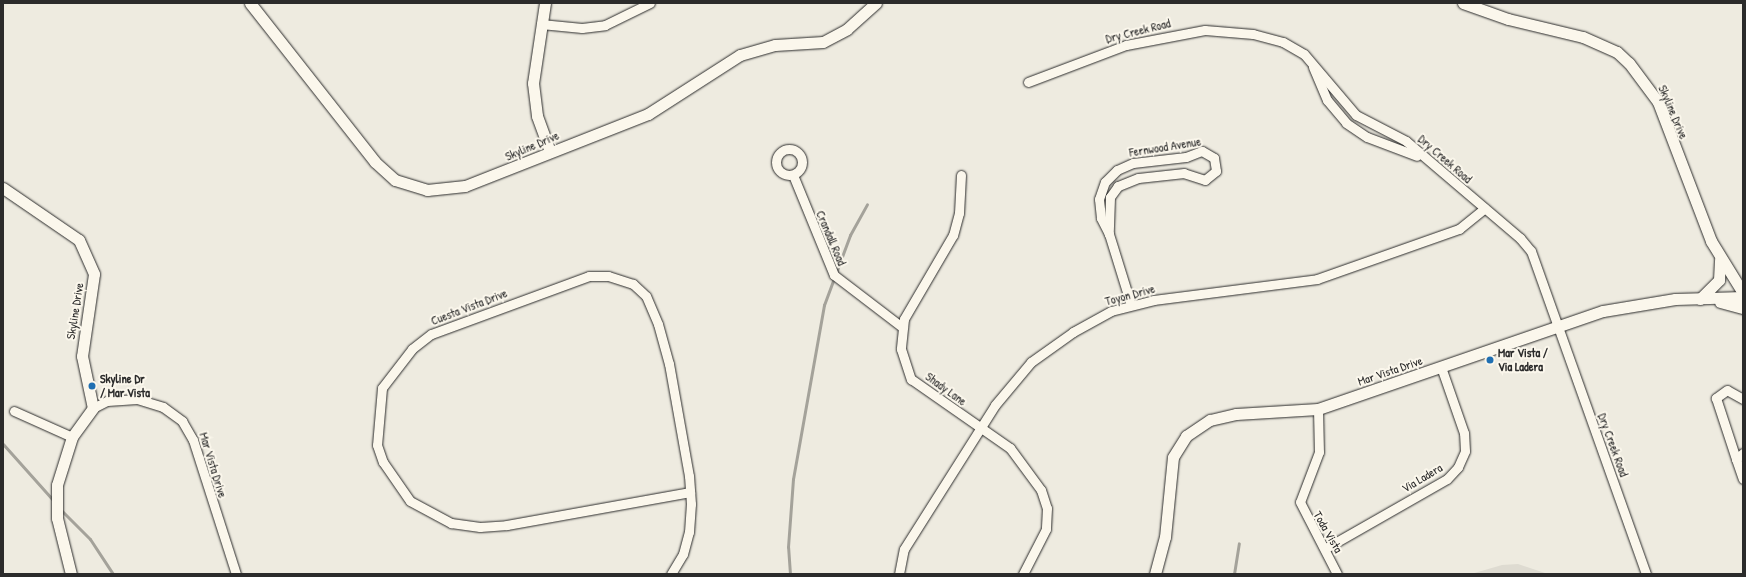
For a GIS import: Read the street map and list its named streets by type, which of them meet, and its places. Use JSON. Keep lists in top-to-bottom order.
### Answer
{
  "streets": {
    "street": [
      "Dry Creek Road",
      "Skyline Drive",
      "Fernwood Avenue",
      "Crandall Road",
      "Toyon Drive",
      "Cuesta Vista Drive",
      "Mar Vista Drive",
      "Shady Lane",
      "Via Ladera",
      "Toda Vista"
    ]
  },
  "crossings": [
    ["Dry Creek Road", "Toyon Drive"],
    ["Dry Creek Road", "Mar Vista Drive"],
    ["Skyline Drive", "Mar Vista Drive"],
    ["Fernwood Avenue", "Toyon Drive"],
    ["Crandall Road", "Shady Lane"],
    ["Toyon Drive", "Shady Lane"],
    ["Mar Vista Drive", "Via Ladera"],
    ["Mar Vista Drive", "Toda Vista"],
    ["Via Ladera", "Toda Vista"]
  ],
  "places": ["Mar Vista / Via Ladera", "Skyline Dr / Mar Vista"]
}
